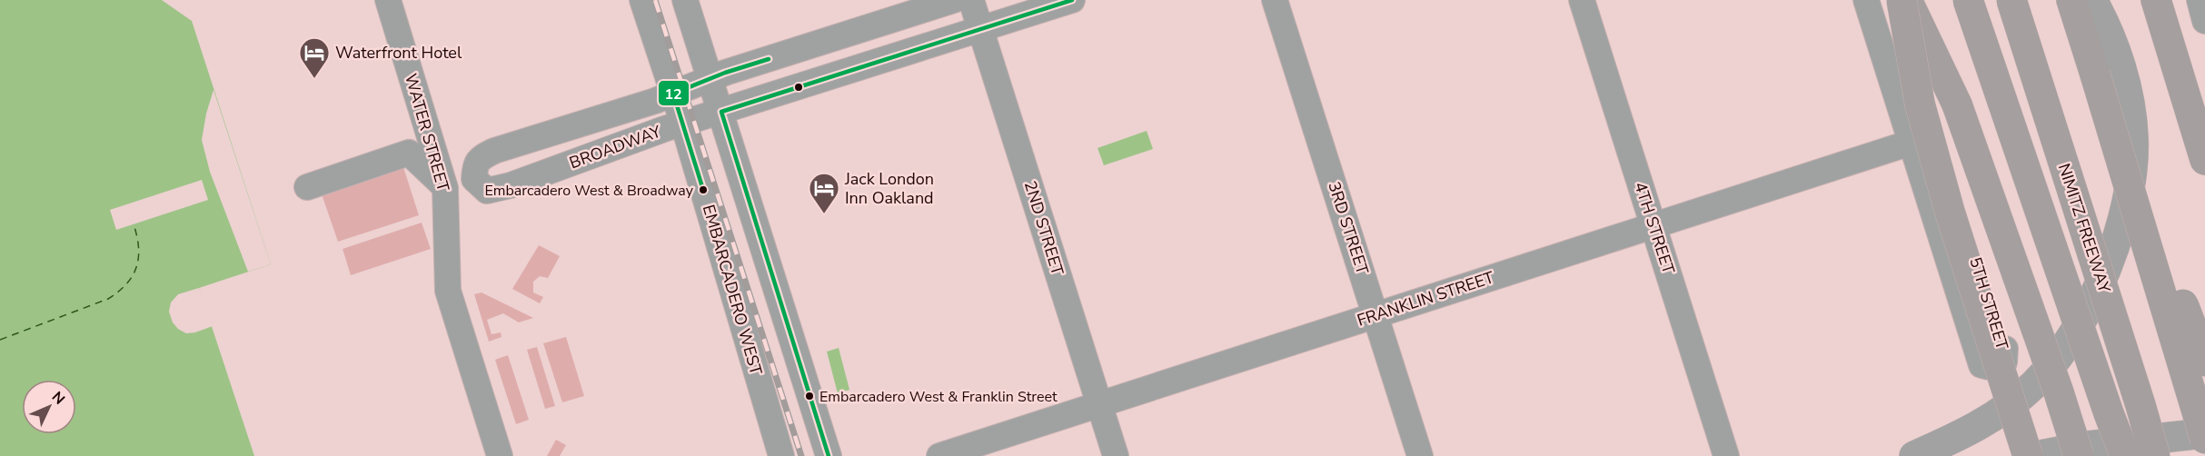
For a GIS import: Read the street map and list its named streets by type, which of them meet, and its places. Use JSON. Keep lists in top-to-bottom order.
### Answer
{
  "streets": {
    "highway": ["NIMITZ FREEWAY"],
    "street": [
      "WATER STREET",
      "BROADWAY",
      "2ND STREET",
      "3RD STREET",
      "4TH STREET",
      "EMBARCADERO WEST",
      "FRANKLIN STREET",
      "5TH STREET"
    ]
  },
  "crossings": [
    ["BROADWAY", "2ND STREET"],
    ["BROADWAY", "EMBARCADERO WEST"],
    ["2ND STREET", "FRANKLIN STREET"],
    ["3RD STREET", "FRANKLIN STREET"],
    ["4TH STREET", "FRANKLIN STREET"],
    ["FRANKLIN STREET", "5TH STREET"]
  ],
  "places": {
    "hotel": ["Waterfront Hotel", "Jack London Inn Oakland"],
    "other": ["Embarcadero West & Broadway", "Embarcadero West & Franklin Street"]
  },
  "lines": ["transit line 12"],
  "north": "top right"
}
